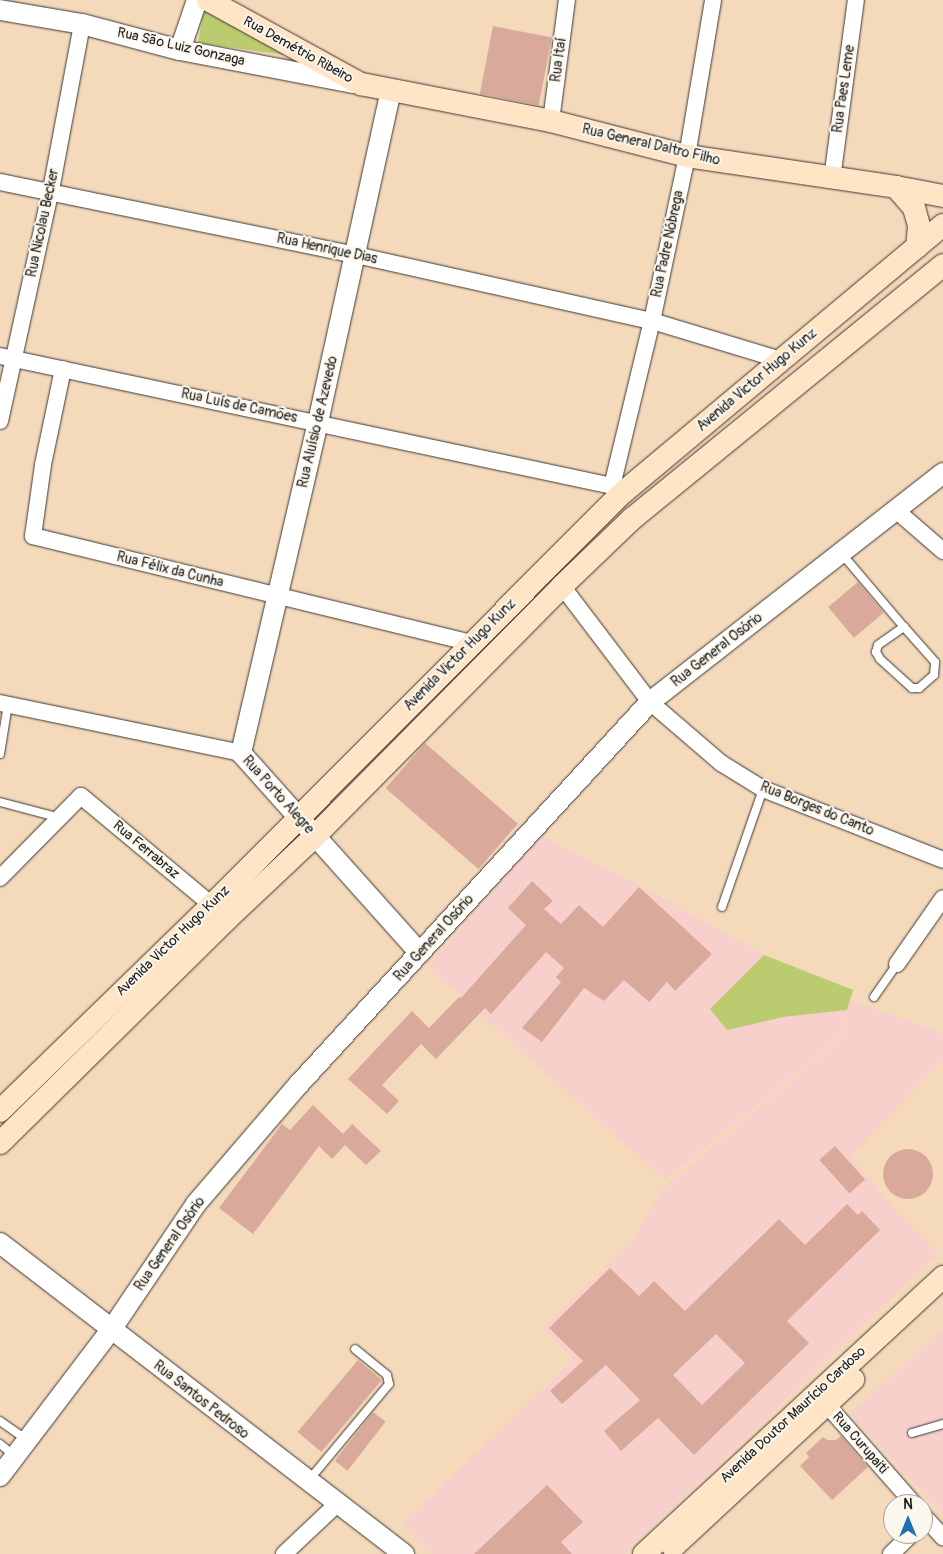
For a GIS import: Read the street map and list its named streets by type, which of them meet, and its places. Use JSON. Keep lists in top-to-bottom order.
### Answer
{
  "streets": {
    "main road": [
      "Rua Demétrio Ribeiro",
      "Rua General Daltro Filho",
      "Avenida Victor Hugo Kunz",
      "Avenida Doutor Maurício Cardoso"
    ],
    "street": [
      "Rua São Luiz Gonzaga",
      "Rua Itaí",
      "Rua Paes Leme",
      "Rua Nicolau Becker",
      "Rua Padre Nóbrega",
      "Rua Henrique Dias",
      "Rua Luís de Camões",
      "Rua Aluísio de Azevedo",
      "Rua Félix da Cunha",
      "Rua General Osório",
      "Rua Porto Alegre",
      "Rua Borges do Canto",
      "Rua Ferrabraz",
      "Rua Santos Pedroso",
      "Rua Curupaiti"
    ]
  },
  "crossings": [
    ["Rua São Luiz Gonzaga", "Rua Demétrio Ribeiro"],
    ["Rua São Luiz Gonzaga", "Rua General Daltro Filho"],
    ["Rua São Luiz Gonzaga", "Rua Nicolau Becker"],
    ["Rua Demétrio Ribeiro", "Rua General Daltro Filho"],
    ["Rua Itaí", "Rua General Daltro Filho"],
    ["Rua Paes Leme", "Rua General Daltro Filho"],
    ["Rua General Daltro Filho", "Rua Padre Nóbrega"],
    ["Rua General Daltro Filho", "Rua Aluísio de Azevedo"],
    ["Rua Nicolau Becker", "Rua Henrique Dias"],
    ["Rua Nicolau Becker", "Rua Luís de Camões"],
    ["Rua Padre Nóbrega", "Rua Henrique Dias"],
    ["Rua Padre Nóbrega", "Avenida Victor Hugo Kunz"],
    ["Rua Padre Nóbrega", "Rua Luís de Camões"],
    ["Rua Henrique Dias", "Avenida Victor Hugo Kunz"],
    ["Rua Henrique Dias", "Rua Aluísio de Azevedo"],
    ["Avenida Victor Hugo Kunz", "Rua Luís de Camões"],
    ["Avenida Victor Hugo Kunz", "Rua Félix da Cunha"],
    ["Avenida Victor Hugo Kunz", "Rua Porto Alegre"],
    ["Avenida Victor Hugo Kunz", "Rua Borges do Canto"],
    ["Avenida Victor Hugo Kunz", "Rua Ferrabraz"],
    ["Rua Luís de Camões", "Rua Aluísio de Azevedo"],
    ["Rua Luís de Camões", "Rua Félix da Cunha"],
    ["Rua Aluísio de Azevedo", "Rua Félix da Cunha"],
    ["Rua Aluísio de Azevedo", "Rua Porto Alegre"],
    ["Rua General Osório", "Rua Porto Alegre"],
    ["Rua General Osório", "Rua Borges do Canto"],
    ["Rua General Osório", "Rua Santos Pedroso"],
    ["Avenida Doutor Maurício Cardoso", "Rua Curupaiti"]
  ],
  "north": "top"
}
